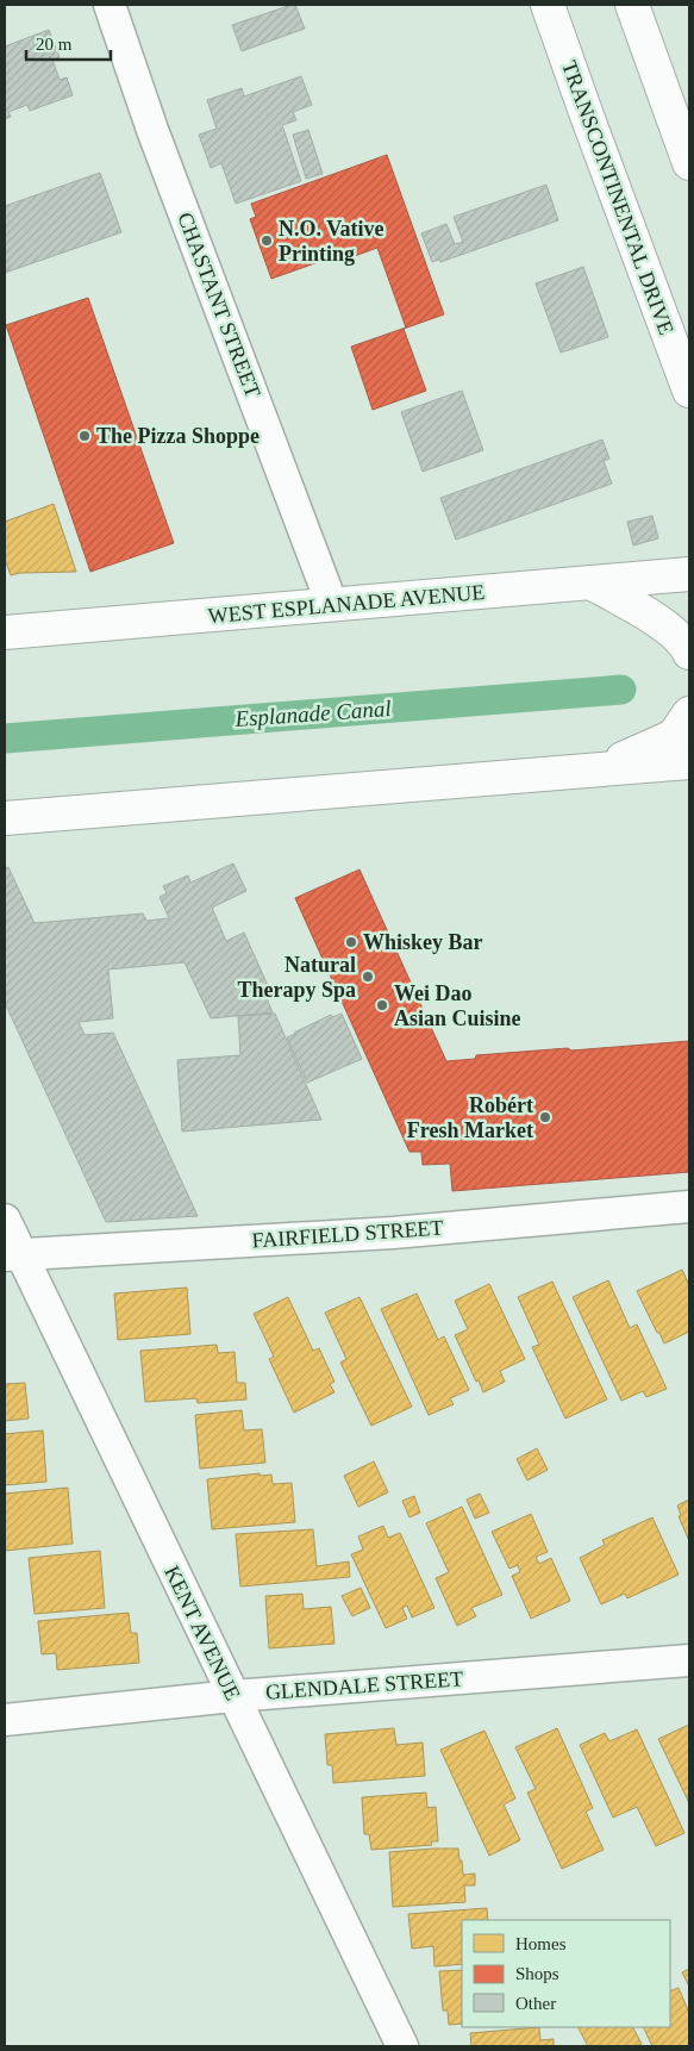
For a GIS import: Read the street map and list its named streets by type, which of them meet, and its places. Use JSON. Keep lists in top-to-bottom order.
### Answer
{
  "streets": {
    "main road": ["TRANSCONTINENTAL DRIVE", "WEST ESPLANADE AVENUE"],
    "street": [
      "CHASTANT STREET",
      "FAIRFIELD STREET",
      "KENT AVENUE",
      "GLENDALE STREET"
    ]
  },
  "crossings": [
    ["CHASTANT STREET", "WEST ESPLANADE AVENUE"],
    ["FAIRFIELD STREET", "KENT AVENUE"],
    ["KENT AVENUE", "GLENDALE STREET"]
  ],
  "water": ["Esplanade Canal"],
  "places": [
    "N.O. Vative Printing",
    "The Pizza Shoppe",
    "Whiskey Bar",
    "Natural Therapy Spa",
    "Wei Dao Asian Cuisine",
    "Robért Fresh Market"
  ],
  "legend": ["Homes", "Shops", "Other"],
  "scale_bar": "20 m"
}
